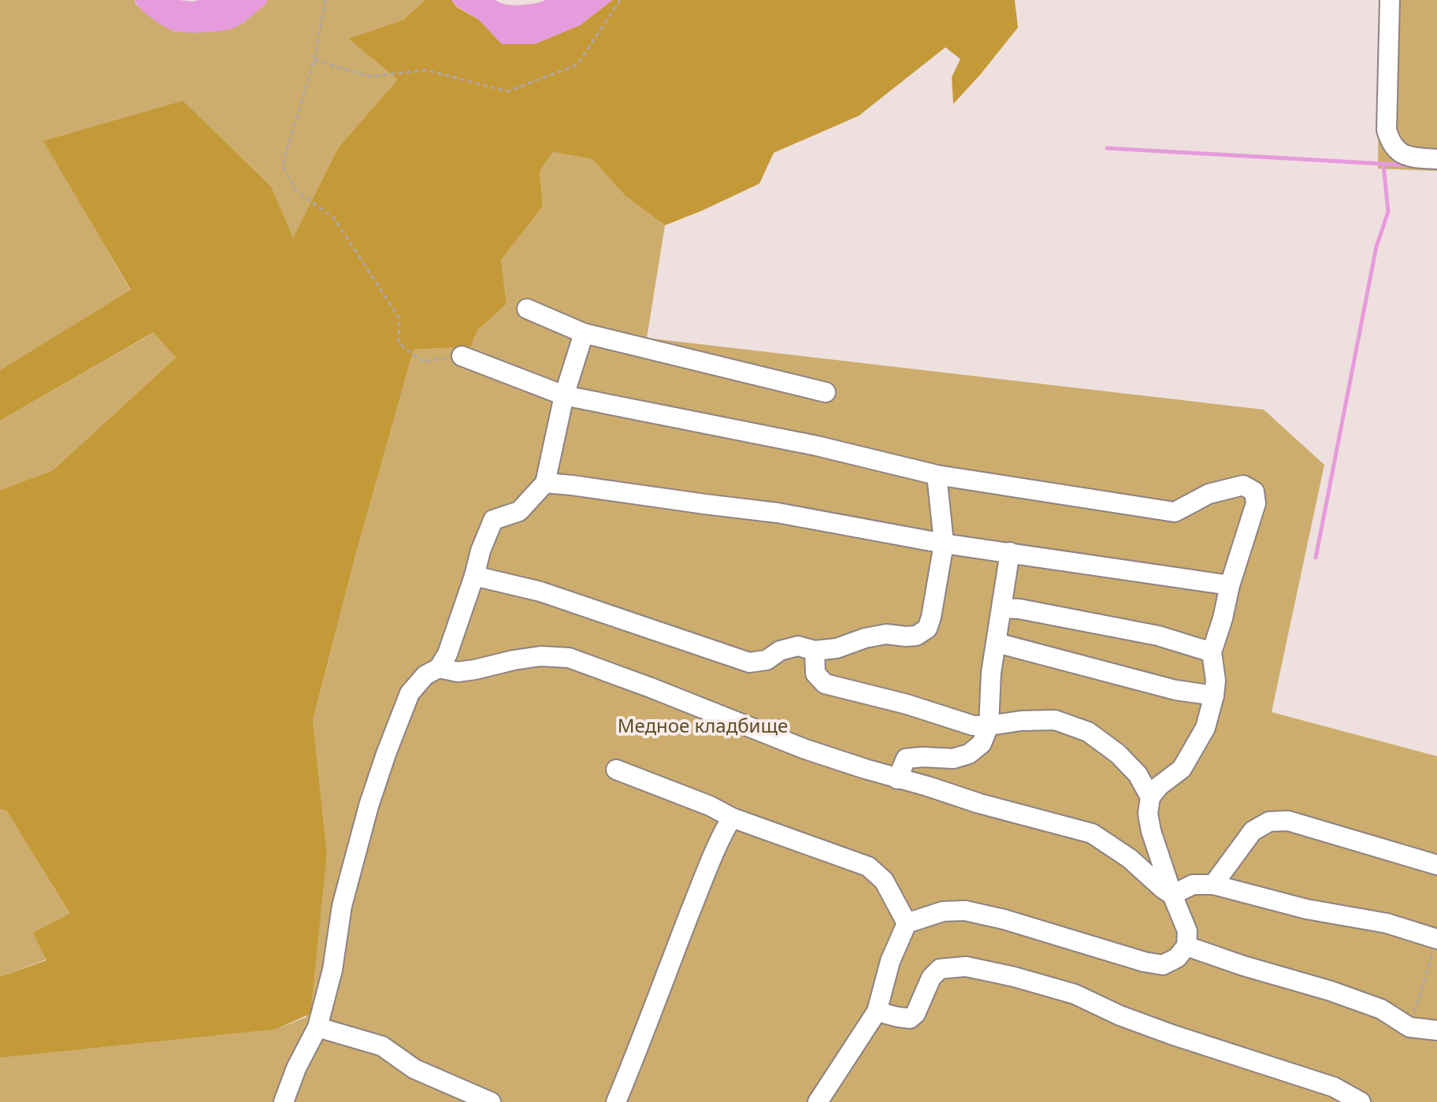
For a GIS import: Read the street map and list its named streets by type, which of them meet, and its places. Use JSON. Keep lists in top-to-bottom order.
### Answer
{
  "parks": ["Медное кладбище"]
}
